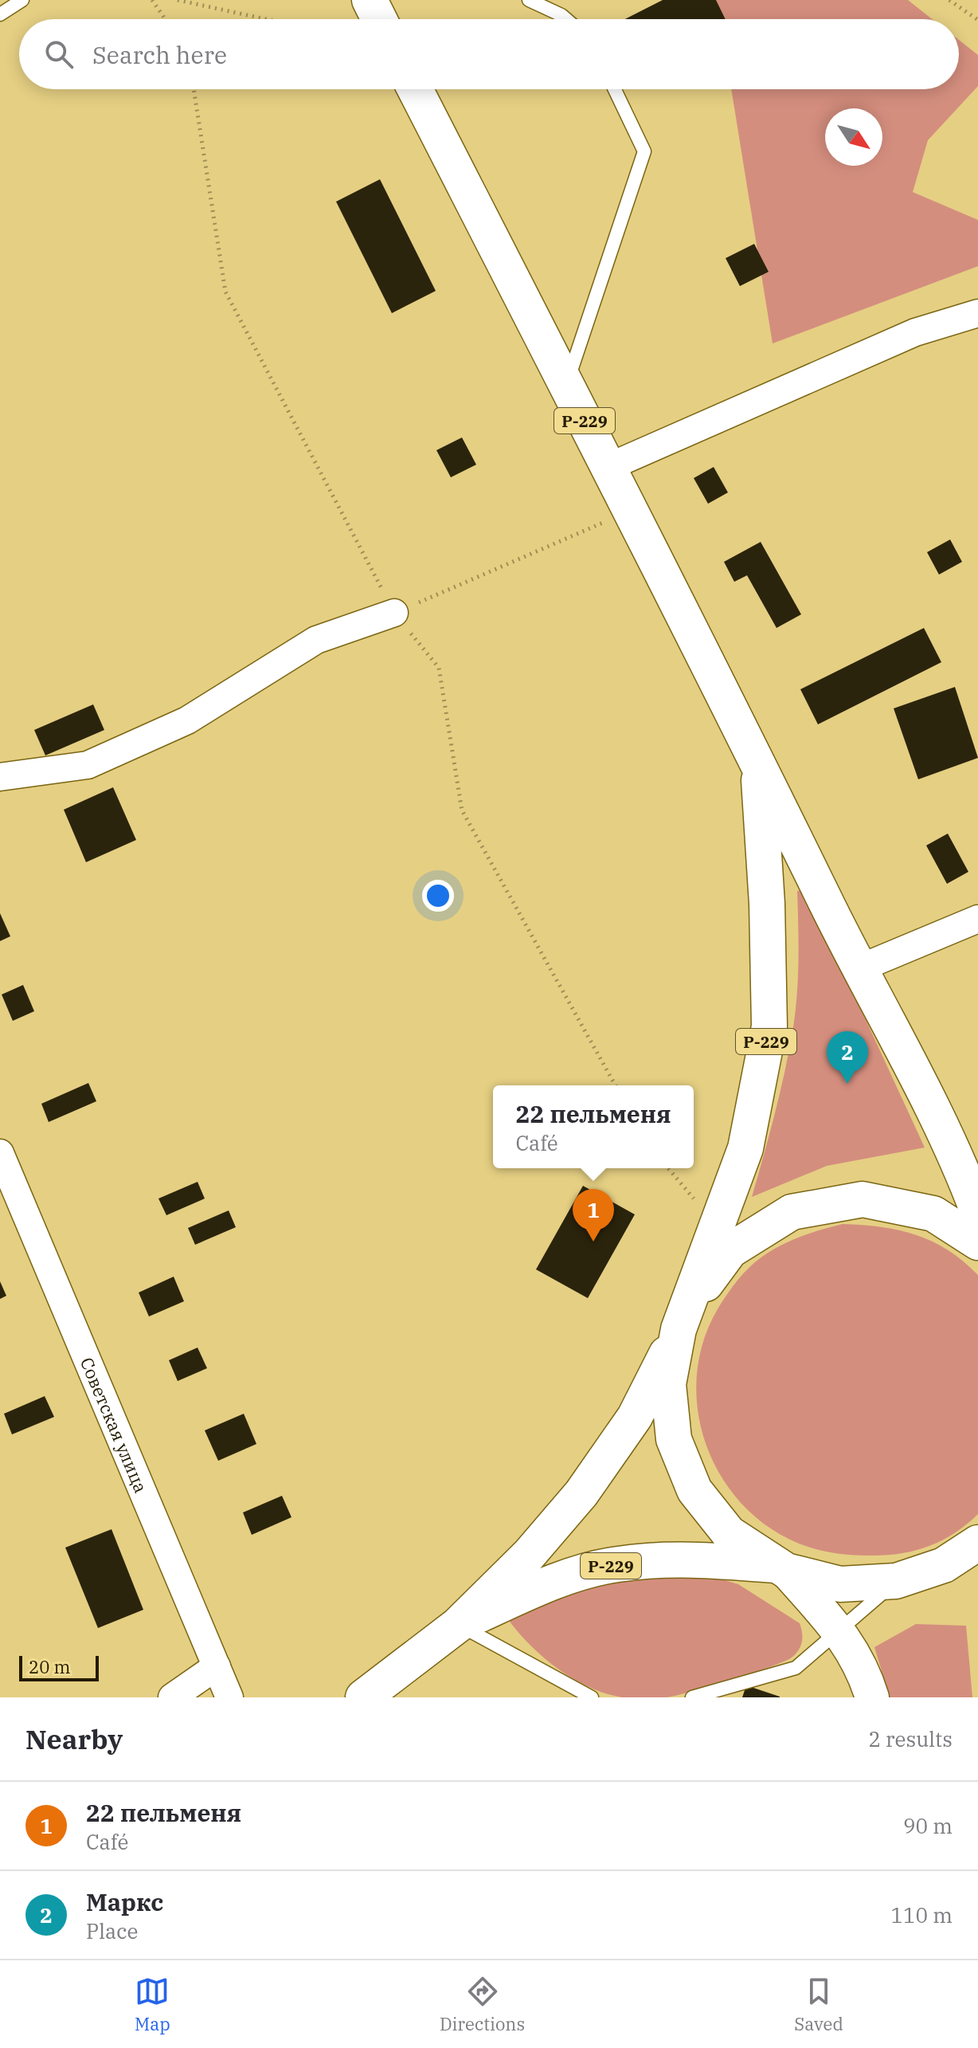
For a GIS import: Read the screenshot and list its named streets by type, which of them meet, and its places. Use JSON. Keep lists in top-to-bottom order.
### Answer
{
  "streets": {
    "highway": ["Р-229"],
    "street": ["Советская улица"]
  },
  "scale_bar": "20 m",
  "north": "bottom right",
  "page": {
    "search": "Search here",
    "pins": ["2", "1"],
    "popup": ["22 пельменя", "Café"],
    "scale": "20 m",
    "heading": ["Nearby", "2 results"],
    "list": [
      {
        "mark": "1",
        "name": "22 пельменя",
        "note": "Café",
        "value": "90 m"
      },
      {
        "mark": "2",
        "name": "Маркс",
        "note": "Place",
        "value": "110 m"
      }
    ],
    "nav": ["Map", "Directions", "Saved"]
  }
}
